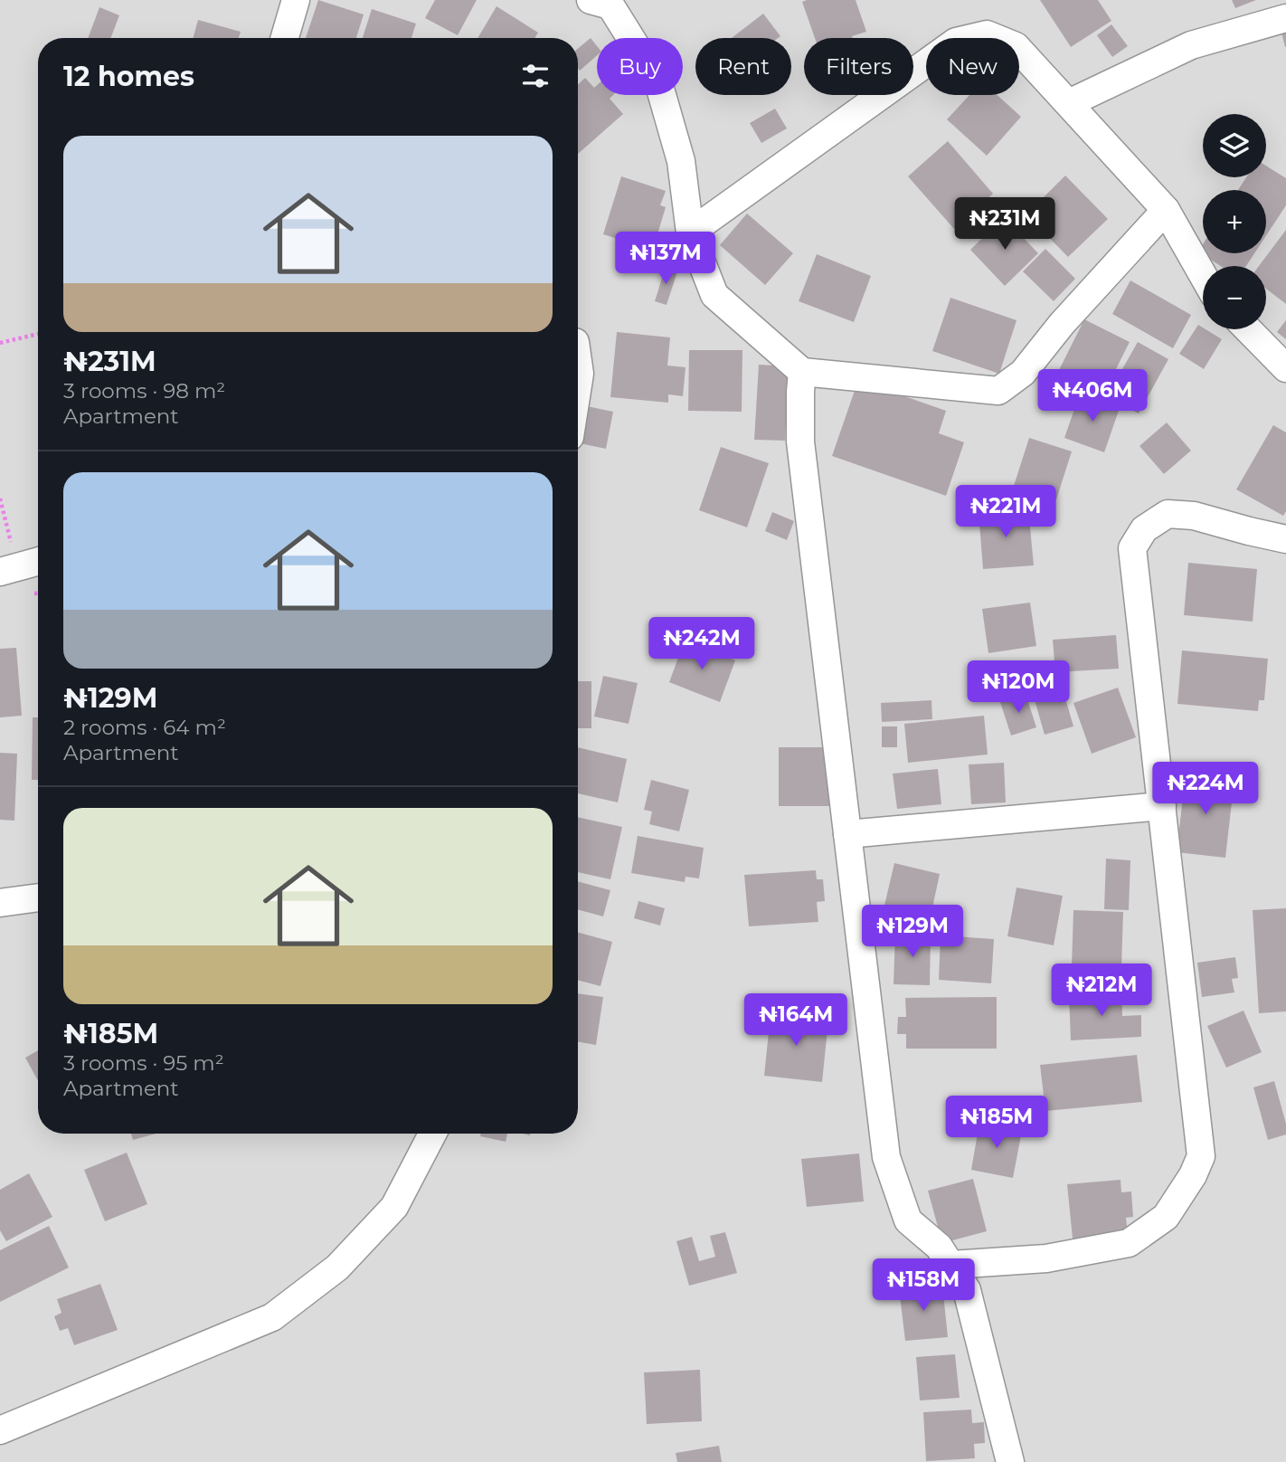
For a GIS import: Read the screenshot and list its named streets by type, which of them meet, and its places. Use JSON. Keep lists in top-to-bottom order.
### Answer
{
  "page": {
    "chip": [
      "Buy",
      "Rent",
      "Filters",
      "New"
    ],
    "heading": "12 homes",
    "map_buttons": ["+", "−"],
    "list": [
      {
        "name": "₦231M",
        "note": "3 rooms · 98 m² · Apartment"
      },
      {
        "name": "₦129M",
        "note": "2 rooms · 64 m² · Apartment"
      },
      {
        "name": "₦185M",
        "note": "3 rooms · 95 m² · Apartment"
      }
    ],
    "price": [
      "₦231M",
      "₦137M",
      "₦406M",
      "₦221M",
      "₦242M",
      "₦120M",
      "₦224M",
      "₦129M",
      "₦212M",
      "₦164M",
      "₦185M",
      "₦158M"
    ]
  }
}
